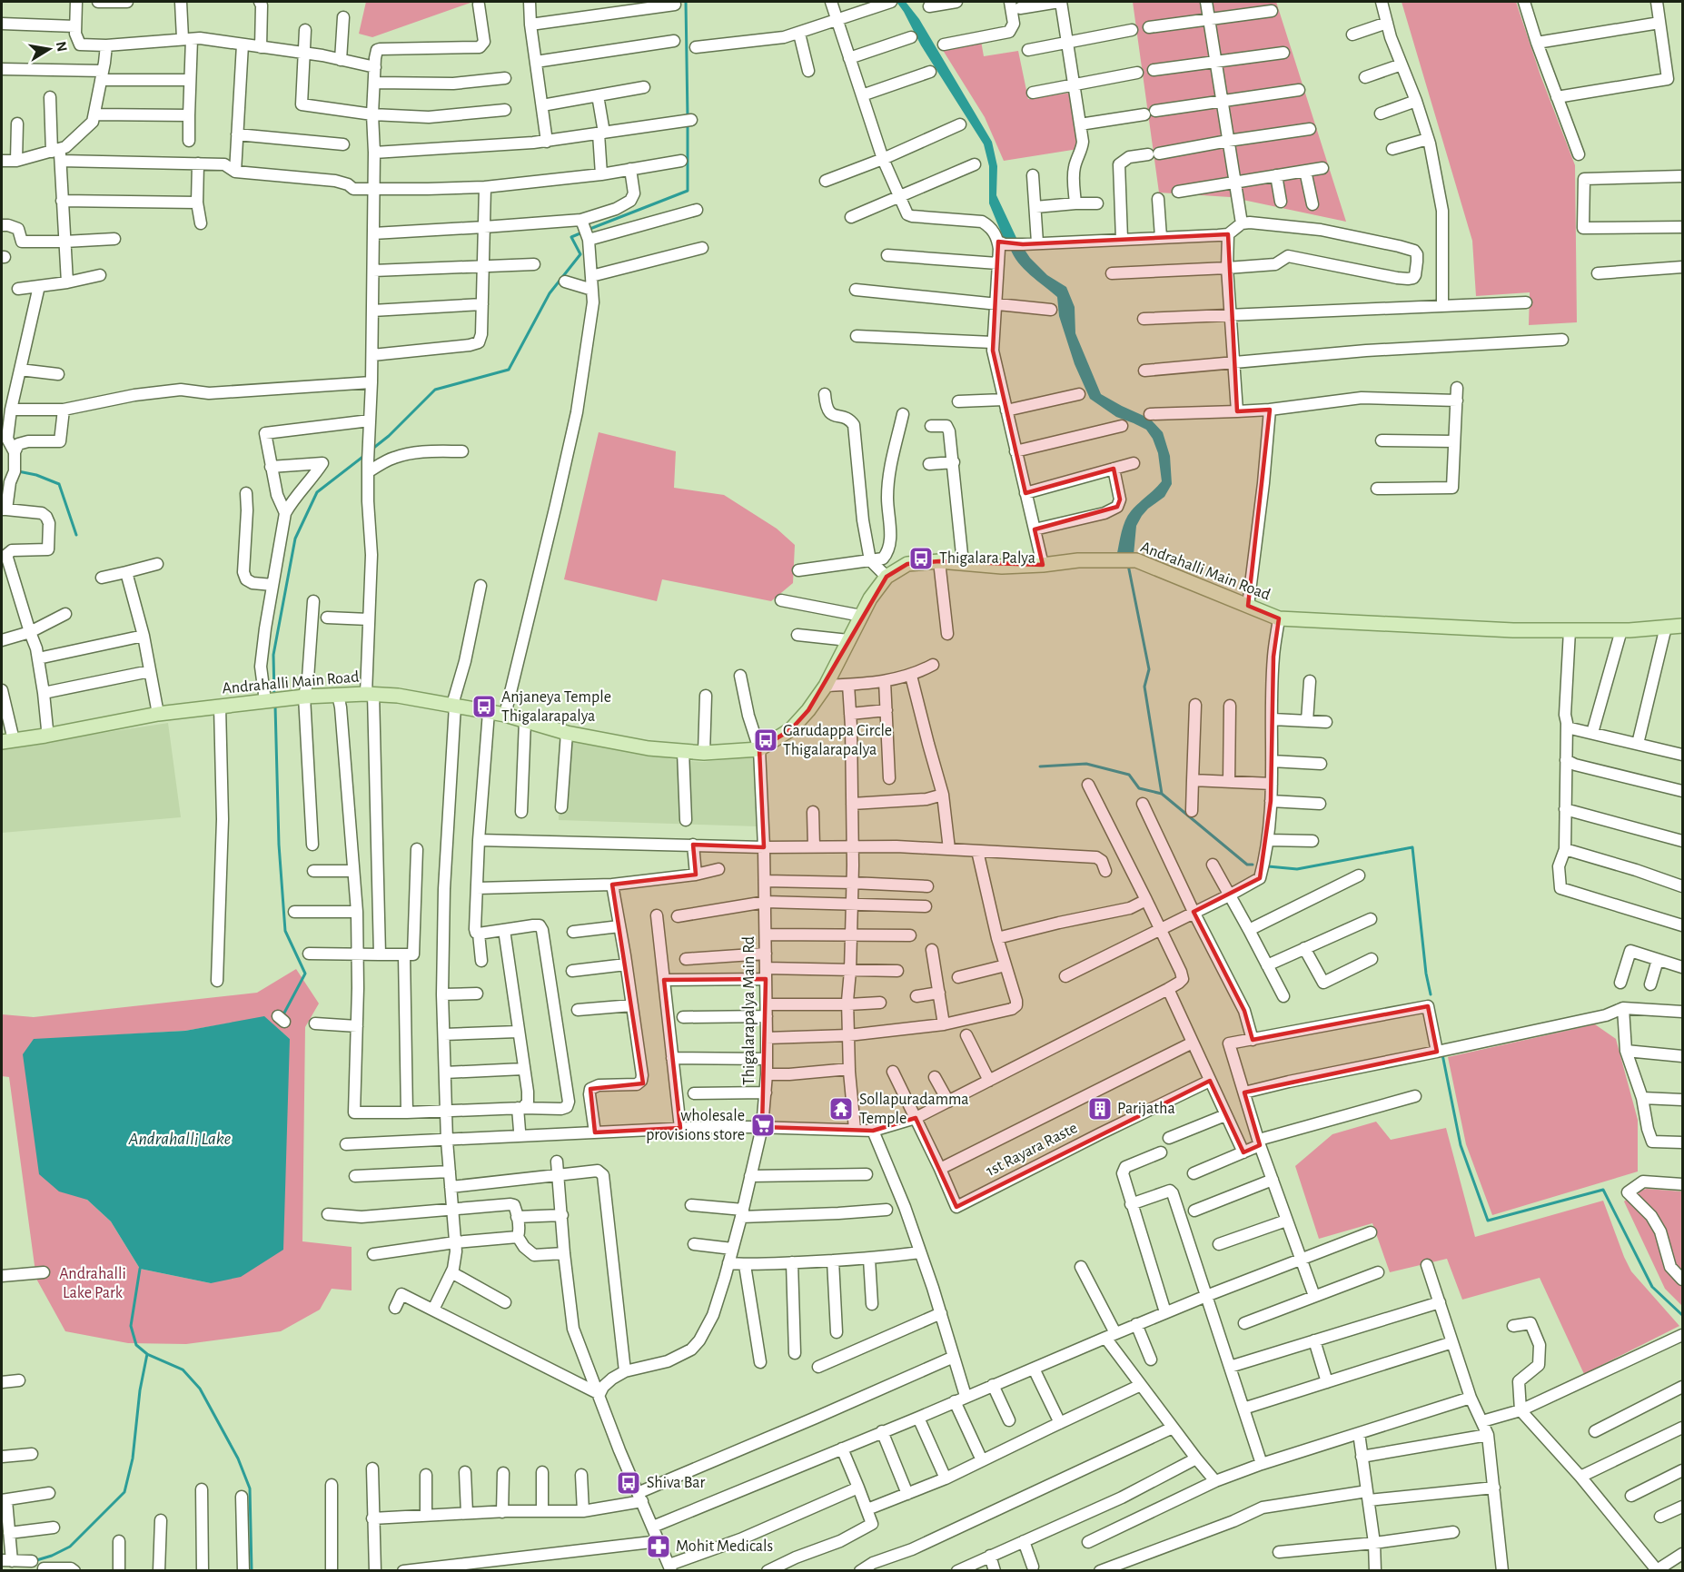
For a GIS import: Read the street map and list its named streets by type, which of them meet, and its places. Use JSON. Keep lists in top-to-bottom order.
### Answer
{
  "streets": {
    "main road": ["Andrahalli Main Road"],
    "street": ["Thigalarapalya Main Rd", "1st Rayara Raste"]
  },
  "crossings": [
    ["Andrahalli Main Road", "Thigalarapalya Main Rd"]
  ],
  "water": ["Andrahalli Lake"],
  "parks": ["Andrahalli Lake Park"],
  "places": {
    "bus stop": [
      "Thigalara Palya",
      "Anjaneya Temple Thigalarapalya",
      "Garudappa Circle Thigalarapalya",
      "Shiva Bar"
    ],
    "temple": ["Sollapuradamma Temple"],
    "building": ["Parijatha"],
    "supermarket": ["wholesale provisions store"],
    "pharmacy": ["Mohit Medicals"]
  },
  "north": "right"
}
